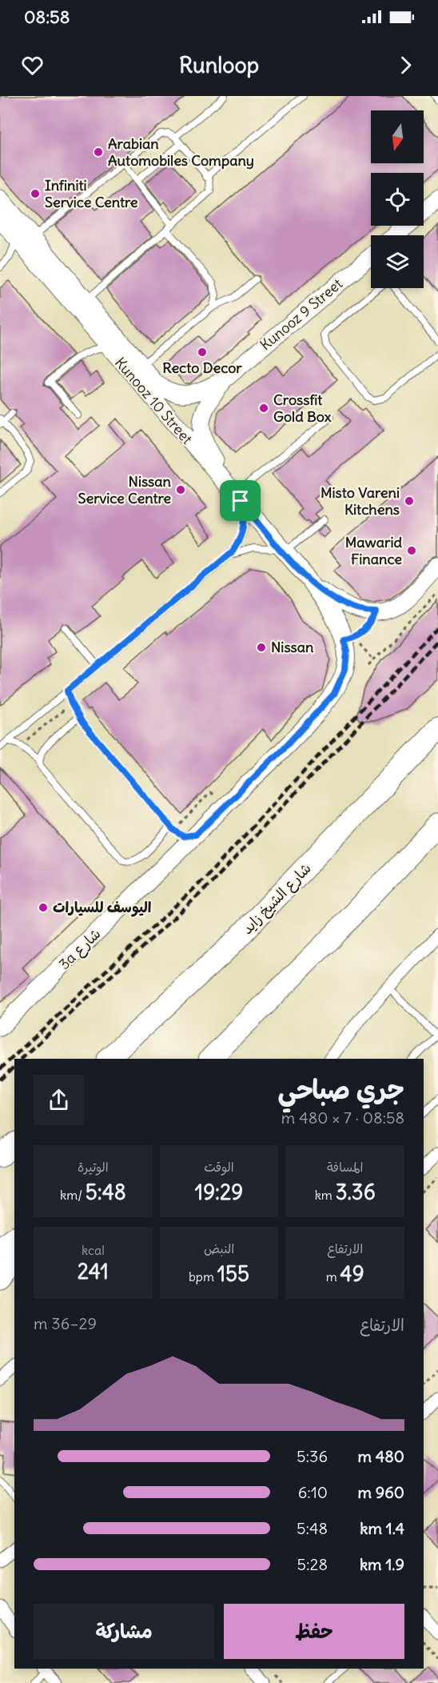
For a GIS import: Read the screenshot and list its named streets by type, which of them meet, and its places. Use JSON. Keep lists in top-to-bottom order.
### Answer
{
  "streets": {
    "highway": ["شارع الشيخ زايد"],
    "street": ["Kunooz 9 Street", "Kunooz 10 Street", "3a شارع"]
  },
  "crossings": [
    ["Kunooz 9 Street", "Kunooz 10 Street"],
    ["Kunooz 10 Street", "3a شارع"]
  ],
  "places": [
    "Arabian Automobiles Company",
    "Infiniti Service Centre",
    "Recto Decor",
    "Crossfit Gold Box",
    "Nissan Service Centre",
    "Misto Vareni Kitchens",
    "Mawarid Finance",
    "Nissan",
    "اليوسف للسيارات"
  ],
  "north": "bottom",
  "page": {
    "status": "08:58",
    "header": "Runloop",
    "heading": ["جري صباحي", "08:58 · 7 × 480 m"],
    "stats": [
      ["المسافة", "3.36 km"],
      ["الوقت", "19:29"],
      ["الوتيرة", "5:48 /km"],
      ["الارتفاع", "49 m"],
      ["النبض", "155 bpm"],
      ["kcal", "241"]
    ],
    "chart": ["الارتفاع", "29–36 m"],
    "list": [
      {
        "name": "480 m",
        "note": "5:36"
      },
      {
        "name": "960 m",
        "note": "6:10"
      },
      {
        "name": "1.4 km",
        "note": "5:48"
      },
      {
        "name": "1.9 km",
        "note": "5:28"
      }
    ],
    "buttons": ["حفظ", "مشاركة"]
  }
}
